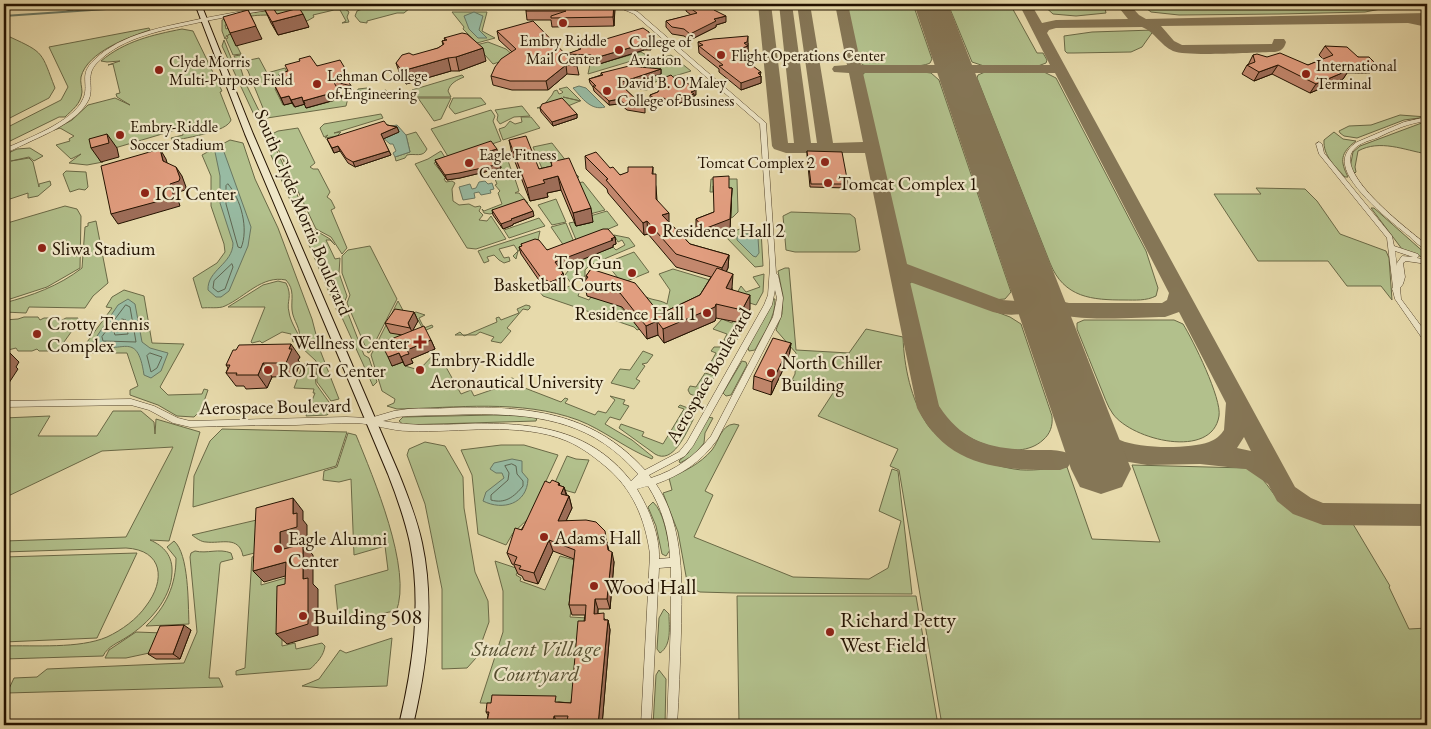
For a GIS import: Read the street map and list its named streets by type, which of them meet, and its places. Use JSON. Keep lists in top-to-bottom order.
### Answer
{
  "streets": {
    "main road": ["South Clyde Morris Boulevard"],
    "street": ["Aerospace Boulevard"]
  },
  "crossings": [
    ["South Clyde Morris Boulevard", "Aerospace Boulevard"]
  ],
  "parks": ["Student Village Courtyard"],
  "places": {
    "other": [
      "Embry Riddle Mail Center",
      "College of Aviation",
      "Flight Operations Center",
      "Clyde Morris Multi-Purpose Field",
      "International Terminal",
      "Lehman College of Engineering",
      "David B. O'Maley College of Business",
      "Embry-Riddle Soccer Stadium",
      "Tomcat Complex 2",
      "Eagle Fitness Center",
      "Tomcat Complex 1",
      "ICI Center",
      "Residence Hall 2",
      "Sliwa Stadium",
      "Top Gun Basketball Courts",
      "Residence Hall 1",
      "Crotty Tennis Complex",
      "ROTC Center",
      "Embry-Riddle Aeronautical University",
      "North Chiller Building",
      "Adams Hall",
      "Eagle Alumni Center",
      "Wood Hall",
      "Building 508",
      "Richard Petty West Field"
    ],
    "health": ["Wellness Center"]
  }
}
